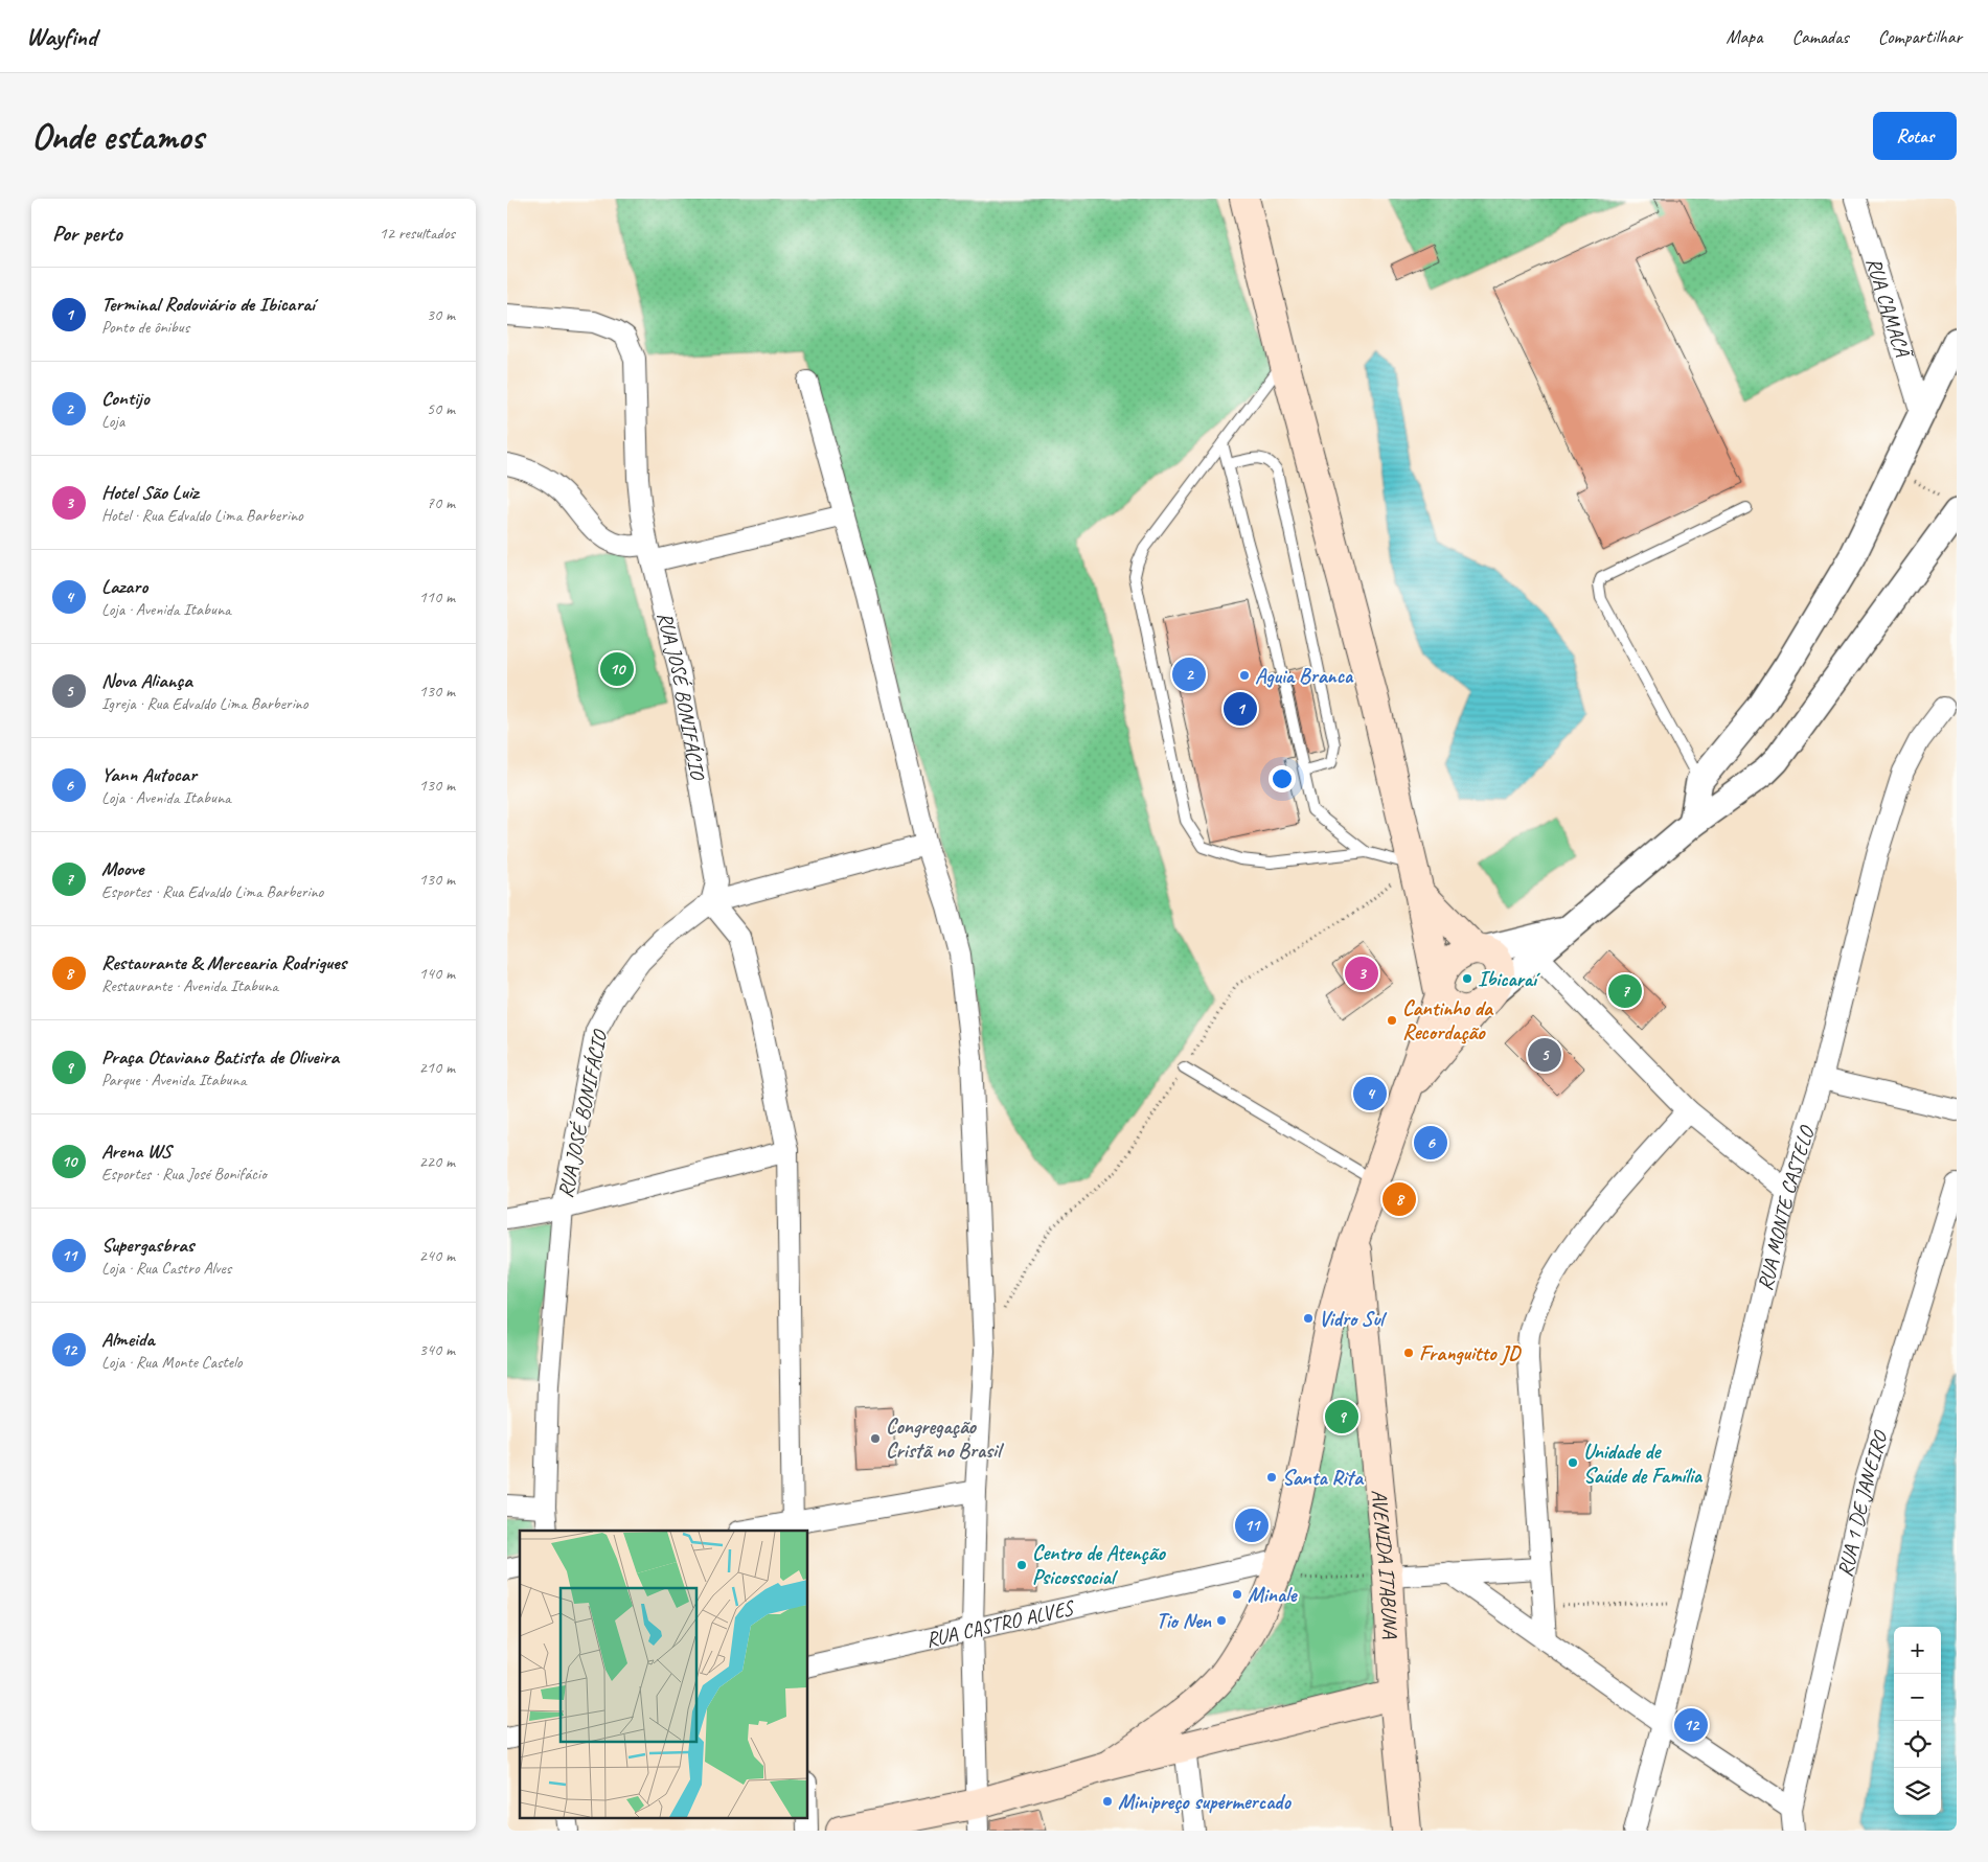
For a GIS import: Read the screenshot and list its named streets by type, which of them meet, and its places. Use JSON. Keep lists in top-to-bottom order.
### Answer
{
  "streets": {
    "main road": ["AVENIDA ITABUNA"],
    "street": [
      "RUA CAMACÃ",
      "RUA JOSÉ BONIFÁCIO",
      "RUA MONTE CASTELO",
      "RUA 1 DE JANEIRO",
      "RUA CASTRO ALVES"
    ]
  },
  "places": [
    "Aguia Branca",
    "Ibicaraí",
    "Cantinho da Recordação",
    "Vidro Sul",
    "Franguitto JD",
    "Congregação Cristã no Brasil",
    "Unidade de Saúde de Família",
    "Santa Rita",
    "Centro de Atenção Psicossocial",
    "Minale",
    "Tio Nen",
    "Minipreço supermercado"
  ],
  "page": {
    "header": "Wayfind",
    "nav": ["Mapa", "Camadas", "Compartilhar"],
    "buttons": "Rotas",
    "title": "Onde estamos",
    "heading": ["Por perto", "12 resultados"],
    "list": [
      {
        "mark": "1",
        "name": "Terminal Rodoviário de Ibicaraí",
        "note": "Ponto de ônibus",
        "value": "30 m"
      },
      {
        "mark": "2",
        "name": "Contijo",
        "note": "Loja",
        "value": "50 m"
      },
      {
        "mark": "3",
        "name": "Hotel São Luiz",
        "note": "Hotel · Rua Edvaldo Lima Barberino",
        "value": "70 m"
      },
      {
        "mark": "4",
        "name": "Lazaro",
        "note": "Loja · Avenida Itabuna",
        "value": "110 m"
      },
      {
        "mark": "5",
        "name": "Nova Aliança",
        "note": "Igreja · Rua Edvaldo Lima Barberino",
        "value": "130 m"
      },
      {
        "mark": "6",
        "name": "Yann Autocar",
        "note": "Loja · Avenida Itabuna",
        "value": "130 m"
      },
      {
        "mark": "7",
        "name": "Moove",
        "note": "Esportes · Rua Edvaldo Lima Barberino",
        "value": "130 m"
      },
      {
        "mark": "8",
        "name": "Restaurante & Mercearia Rodrigues",
        "note": "Restaurante · Avenida Itabuna",
        "value": "140 m"
      },
      {
        "mark": "9",
        "name": "Praça Otaviano Batista de Oliveira",
        "note": "Parque · Avenida Itabuna",
        "value": "210 m"
      },
      {
        "mark": "10",
        "name": "Arena WS",
        "note": "Esportes · Rua José Bonifácio",
        "value": "220 m"
      },
      {
        "mark": "11",
        "name": "Supergasbras",
        "note": "Loja · Rua Castro Alves",
        "value": "240 m"
      },
      {
        "mark": "12",
        "name": "Almeida",
        "note": "Loja · Rua Monte Castelo",
        "value": "340 m"
      }
    ],
    "pins": [
      "10",
      "2",
      "1",
      "3",
      "7",
      "5",
      "4",
      "6",
      "8",
      "9",
      "11",
      "12"
    ],
    "map_buttons": ["+", "−"]
  }
}
